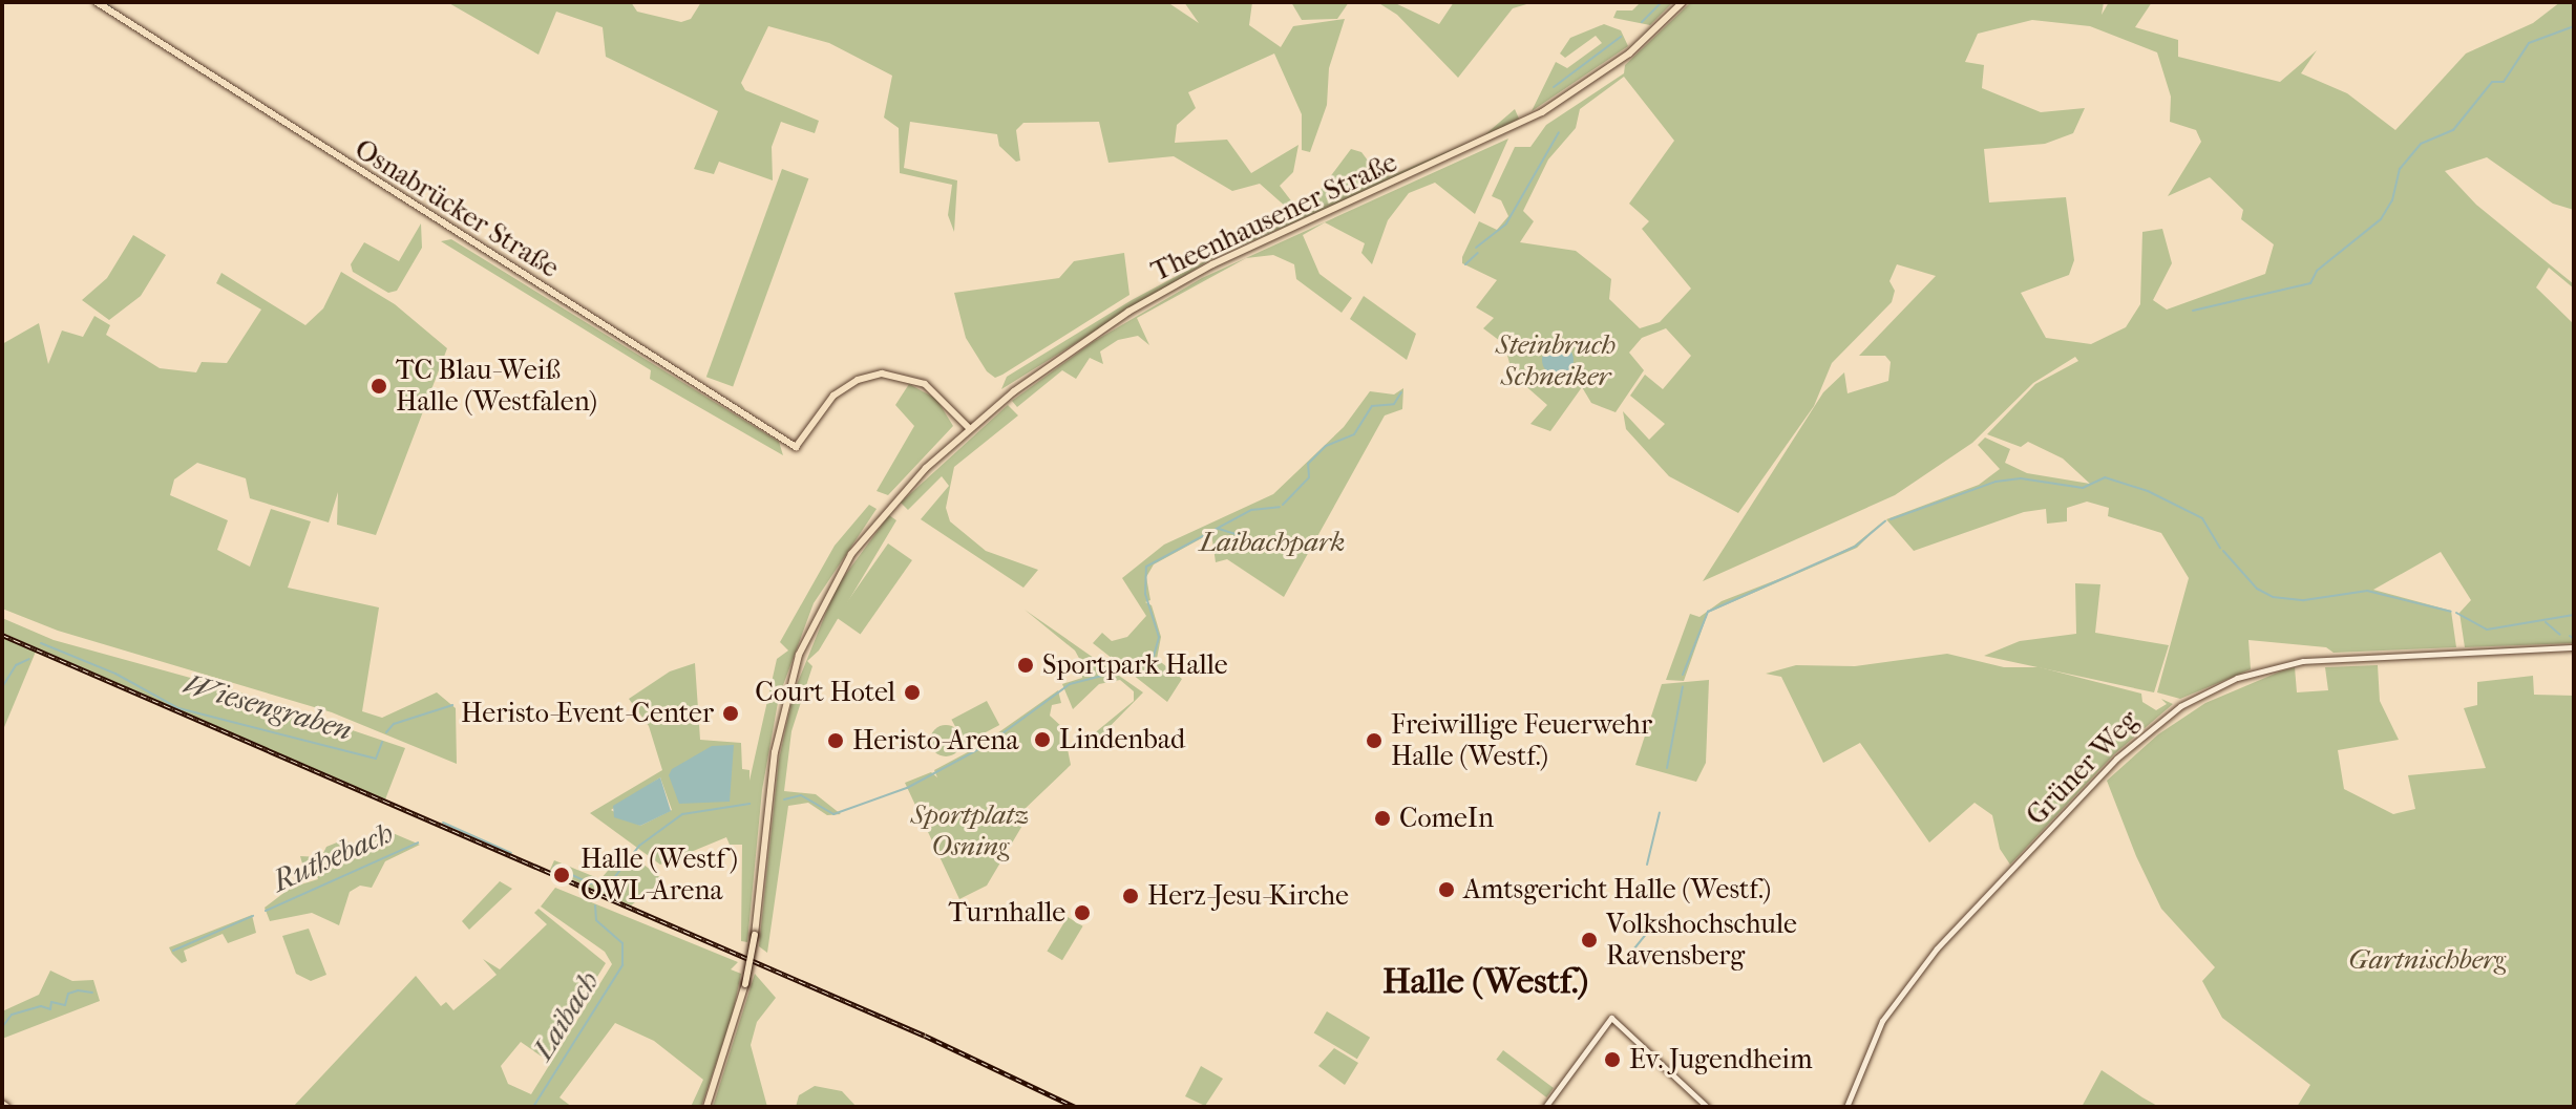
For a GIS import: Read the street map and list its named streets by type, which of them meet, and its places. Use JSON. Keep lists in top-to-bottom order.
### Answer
{
  "streets": {
    "main road": ["Osnabrücker Straße", "Theenhausener Straße"],
    "street": ["Grüner Weg"]
  },
  "crossings": [
    ["Osnabrücker Straße", "Theenhausener Straße"]
  ],
  "districts": ["Halle (Westf.)"],
  "water": ["Wiesengraben", "Ruthebach", "Laibach"],
  "parks": [
    "Steinbruch Schneiker",
    "Laibachpark",
    "Sportplatz Osning",
    "Gartnischberg"
  ],
  "places": [
    "TC Blau-Weiß Halle (Westfalen)",
    "Sportpark Halle",
    "Court Hotel",
    "Heristo-Event-Center",
    "Lindenbad",
    "Heristo-Arena",
    "Freiwillige Feuerwehr Halle (Westf.)",
    "ComeIn",
    "Halle (Westf) OWL-Arena",
    "Amtsgericht Halle (Westf.)",
    "Herz-Jesu-Kirche",
    "Turnhalle",
    "Volkshochschule Ravensberg",
    "Ev. Jugendheim"
  ]
}
